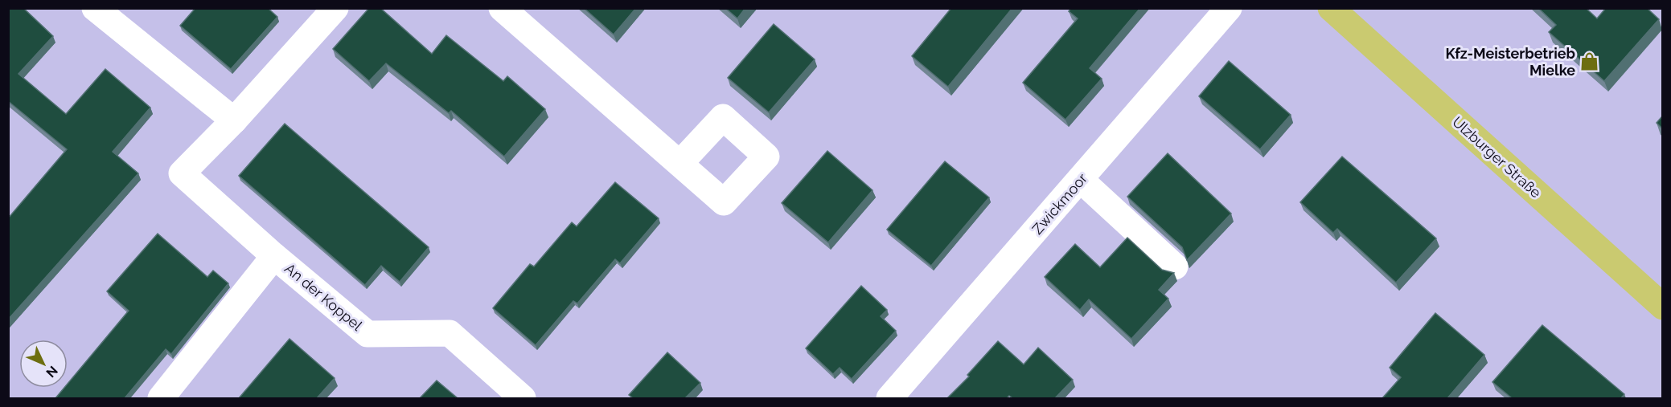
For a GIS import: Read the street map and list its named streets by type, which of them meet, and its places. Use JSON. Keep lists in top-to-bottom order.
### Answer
{
  "streets": {
    "main road": ["Ulzburger Straße"],
    "street": ["Zwickmoor", "An der Koppel"]
  },
  "places": {
    "shop": ["Kfz-Meisterbetrieb Mielke"]
  },
  "north": "bottom right"
}
